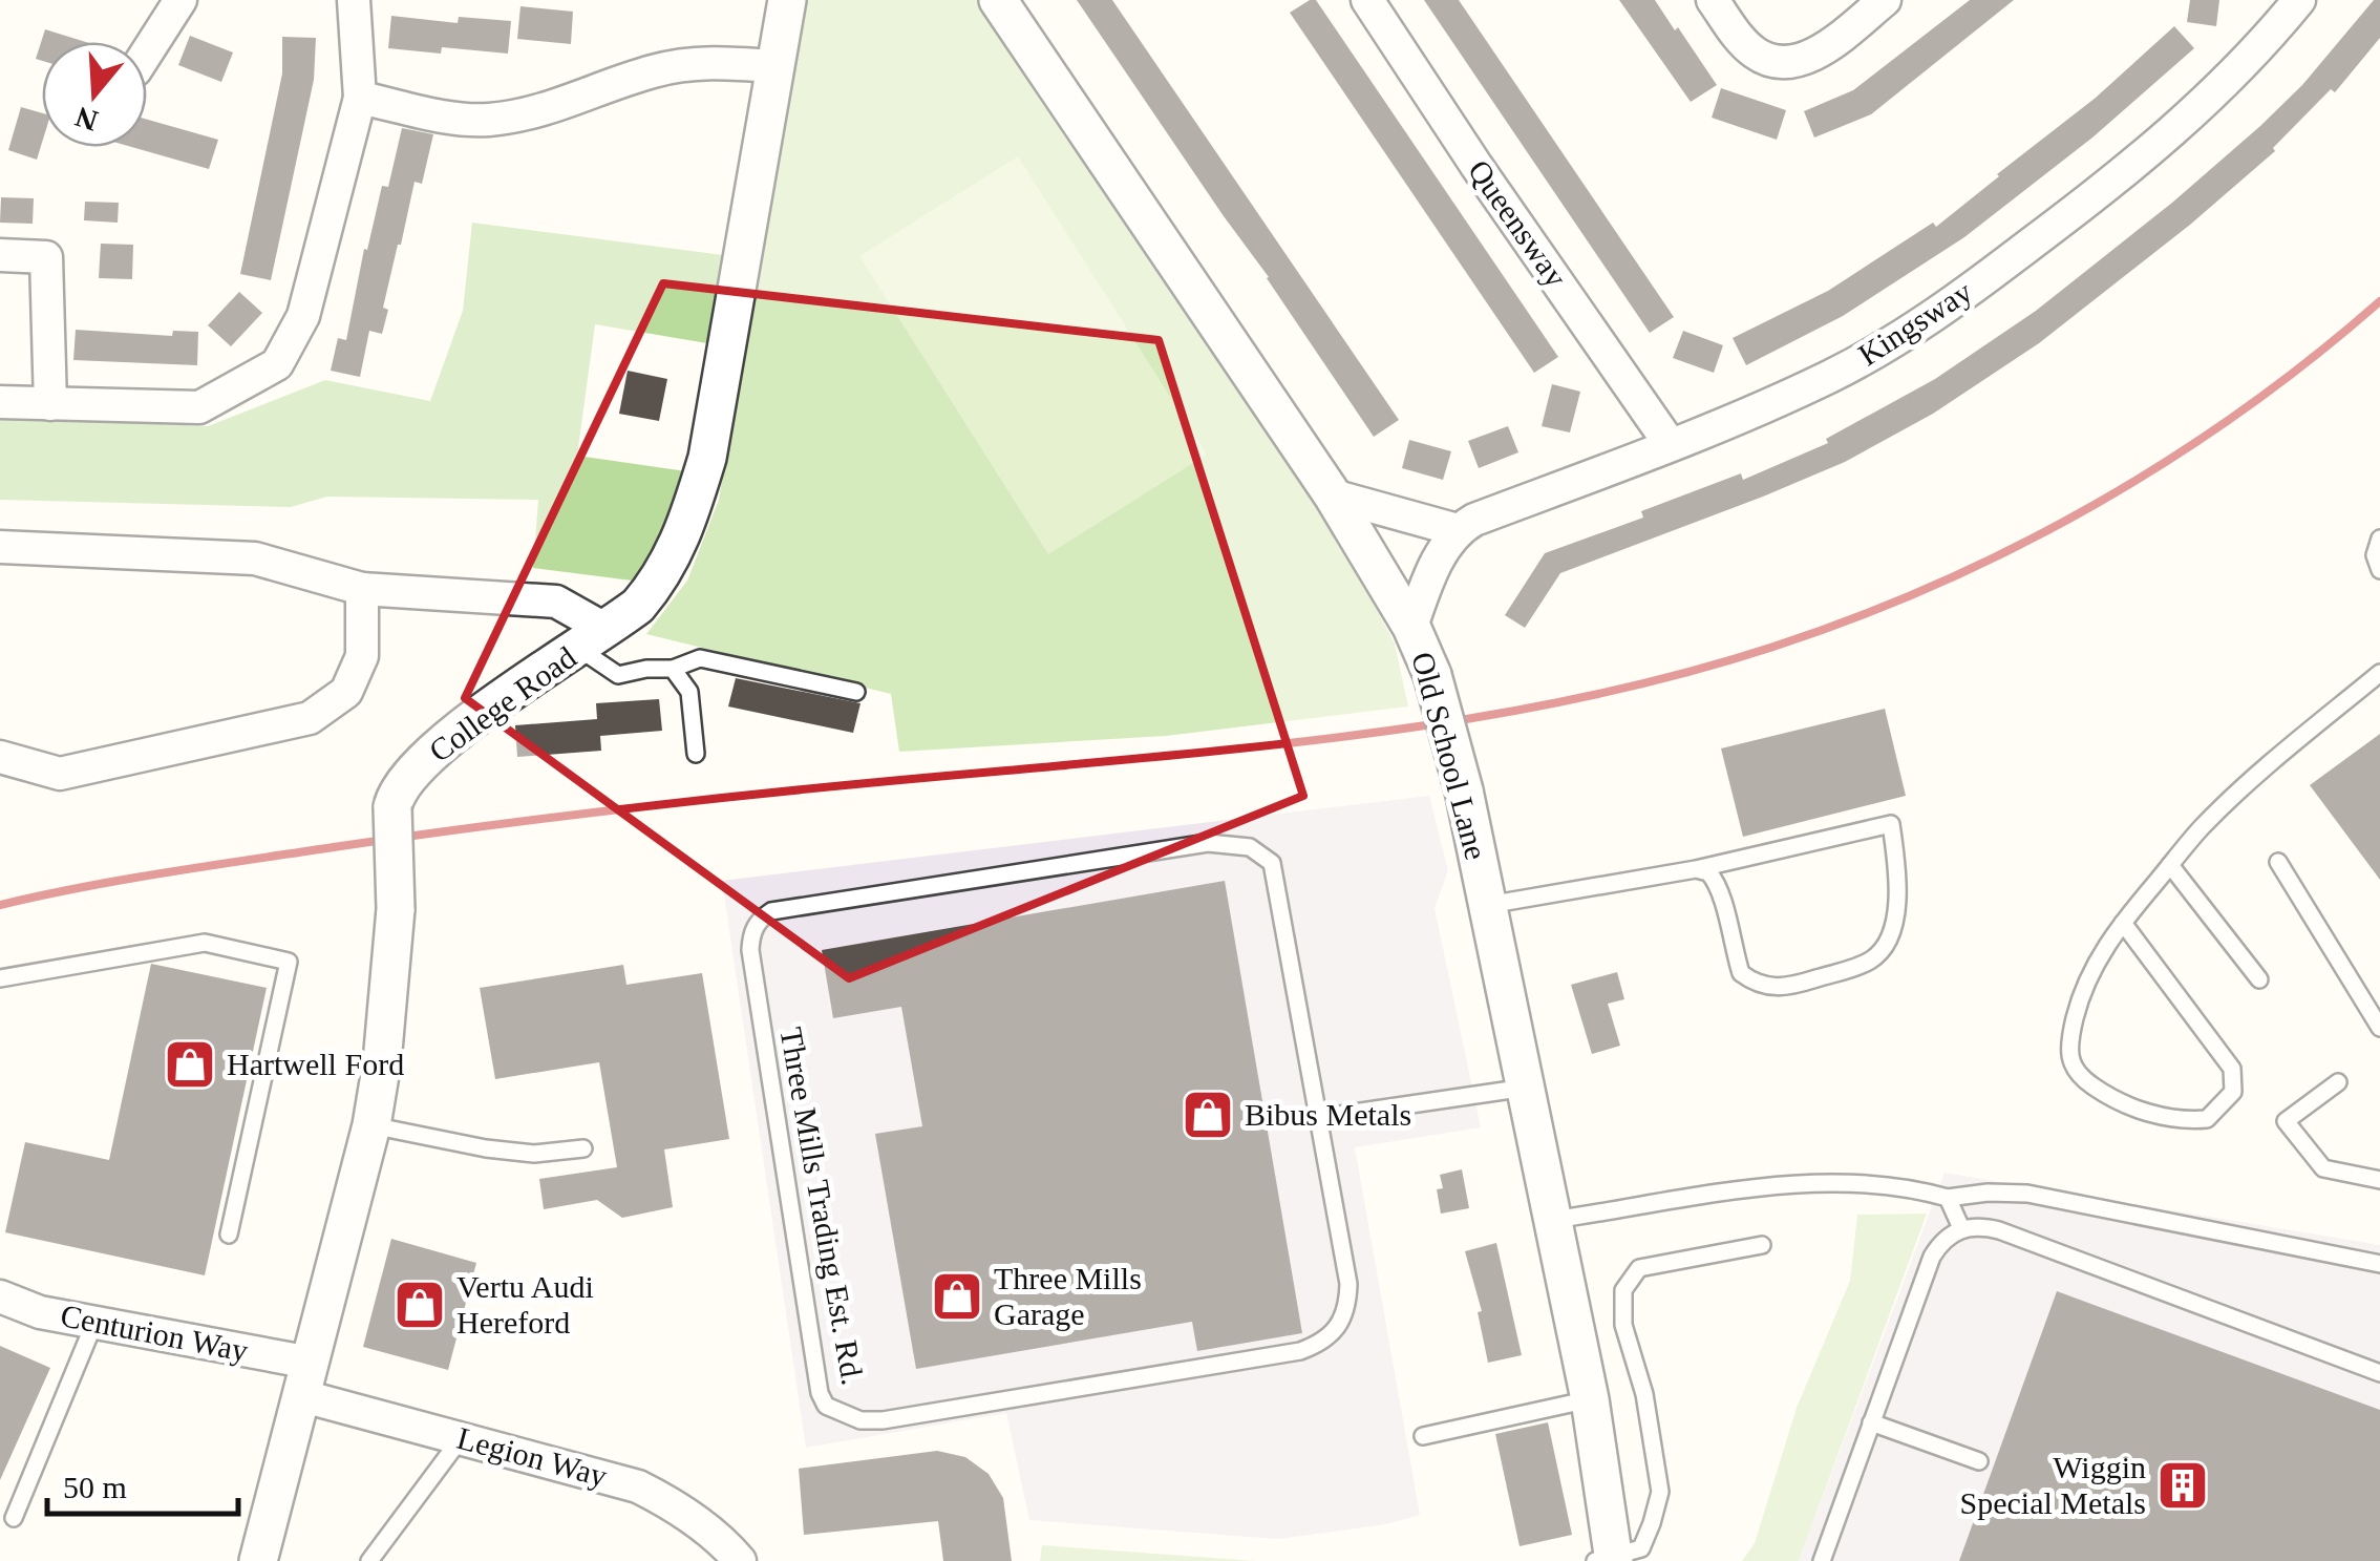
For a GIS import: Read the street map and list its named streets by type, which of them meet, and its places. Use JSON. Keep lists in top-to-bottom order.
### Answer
{
  "streets": {
    "street": [
      "Queensway",
      "Kingsway",
      "College Road",
      "Old School Lane",
      "Centurion Way",
      "Legion Way"
    ],
    "lane": ["Three Mills Trading Est. Rd."]
  },
  "crossings": [
    ["Queensway", "Kingsway"],
    ["College Road", "Centurion Way"],
    ["College Road", "Legion Way"],
    ["Centurion Way", "Legion Way"]
  ],
  "places": {
    "shop": [
      "Hartwell Ford",
      "Bibus Metals",
      "Three Mills Garage",
      "Vertu Audi Hereford"
    ],
    "building": ["Wiggin Special Metals"]
  },
  "scale_bar": "50 m",
  "north": "bottom"
}
